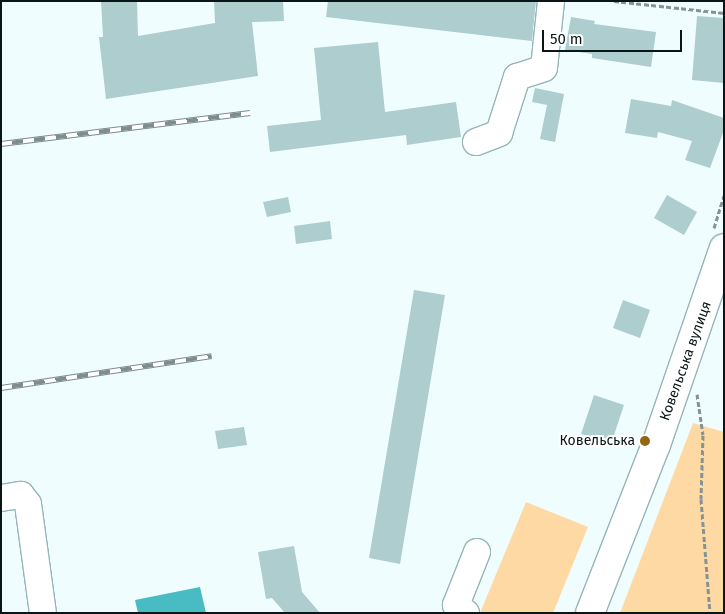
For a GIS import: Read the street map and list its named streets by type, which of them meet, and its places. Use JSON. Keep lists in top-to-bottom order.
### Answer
{
  "streets": {
    "main road": ["Ковельська вулиця"]
  },
  "places": ["Ковельська"],
  "scale_bar": "50 m"
}
